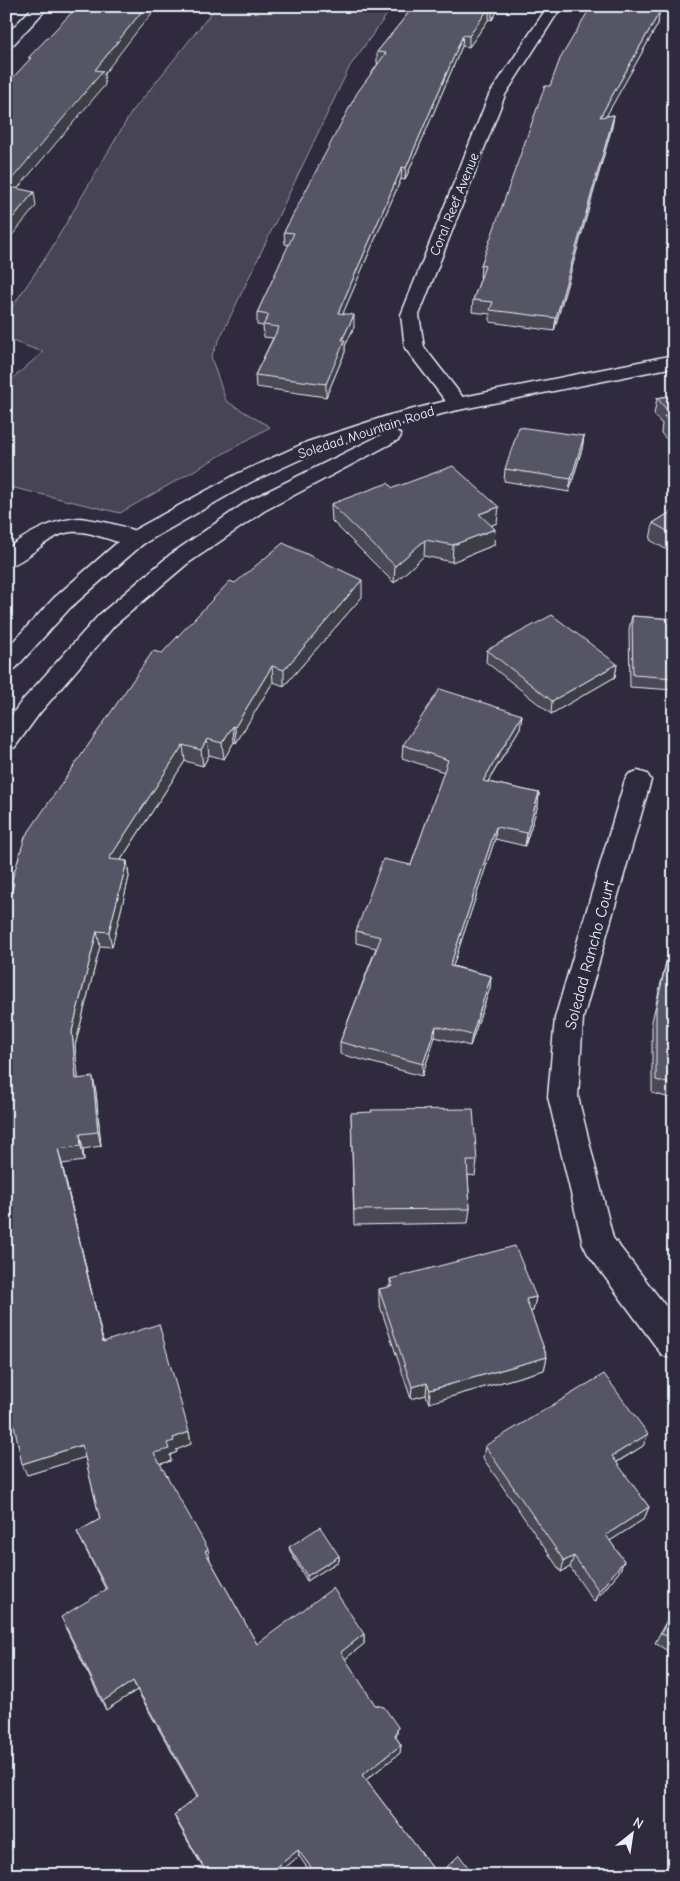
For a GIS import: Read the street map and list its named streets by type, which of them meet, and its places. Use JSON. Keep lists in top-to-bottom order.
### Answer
{
  "streets": {
    "street": ["Coral Reef Avenue", "Soledad Mountain Road", "Soledad Rancho Court"]
  },
  "crossings": [
    ["Coral Reef Avenue", "Soledad Mountain Road"]
  ],
  "north": "top right"
}
